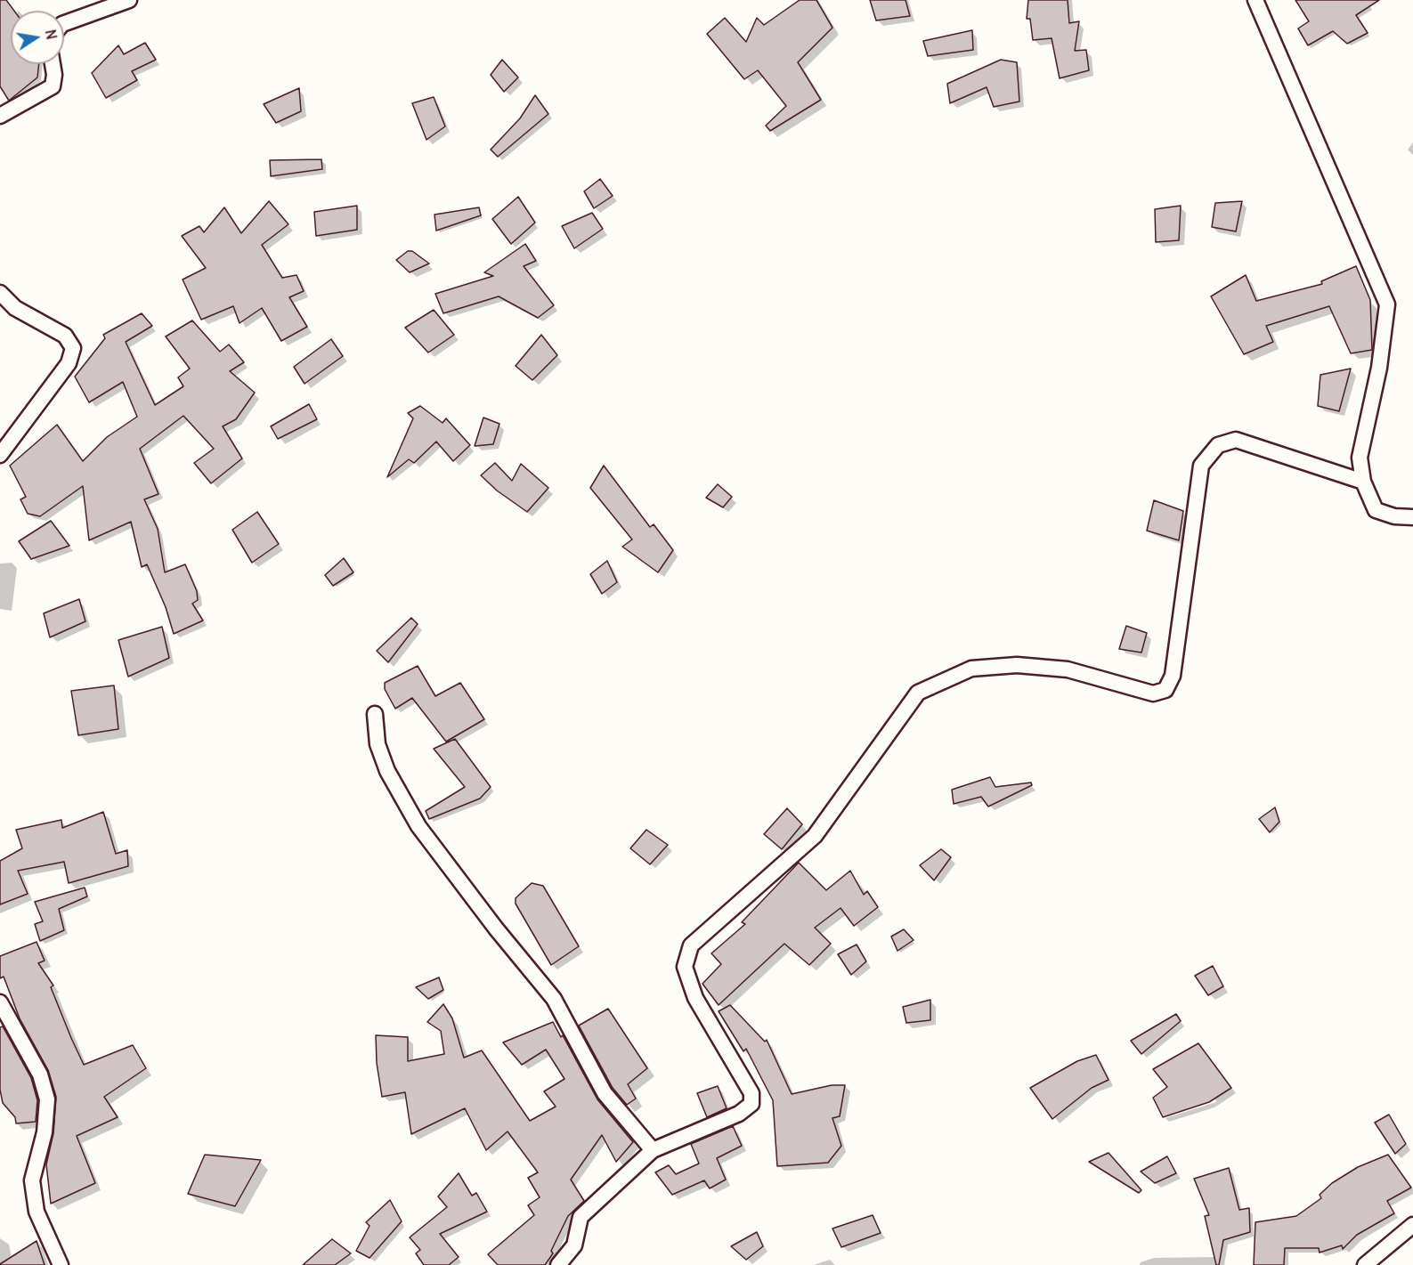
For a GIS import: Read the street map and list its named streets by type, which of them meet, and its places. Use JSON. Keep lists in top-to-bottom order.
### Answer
{
  "north": "right"
}
